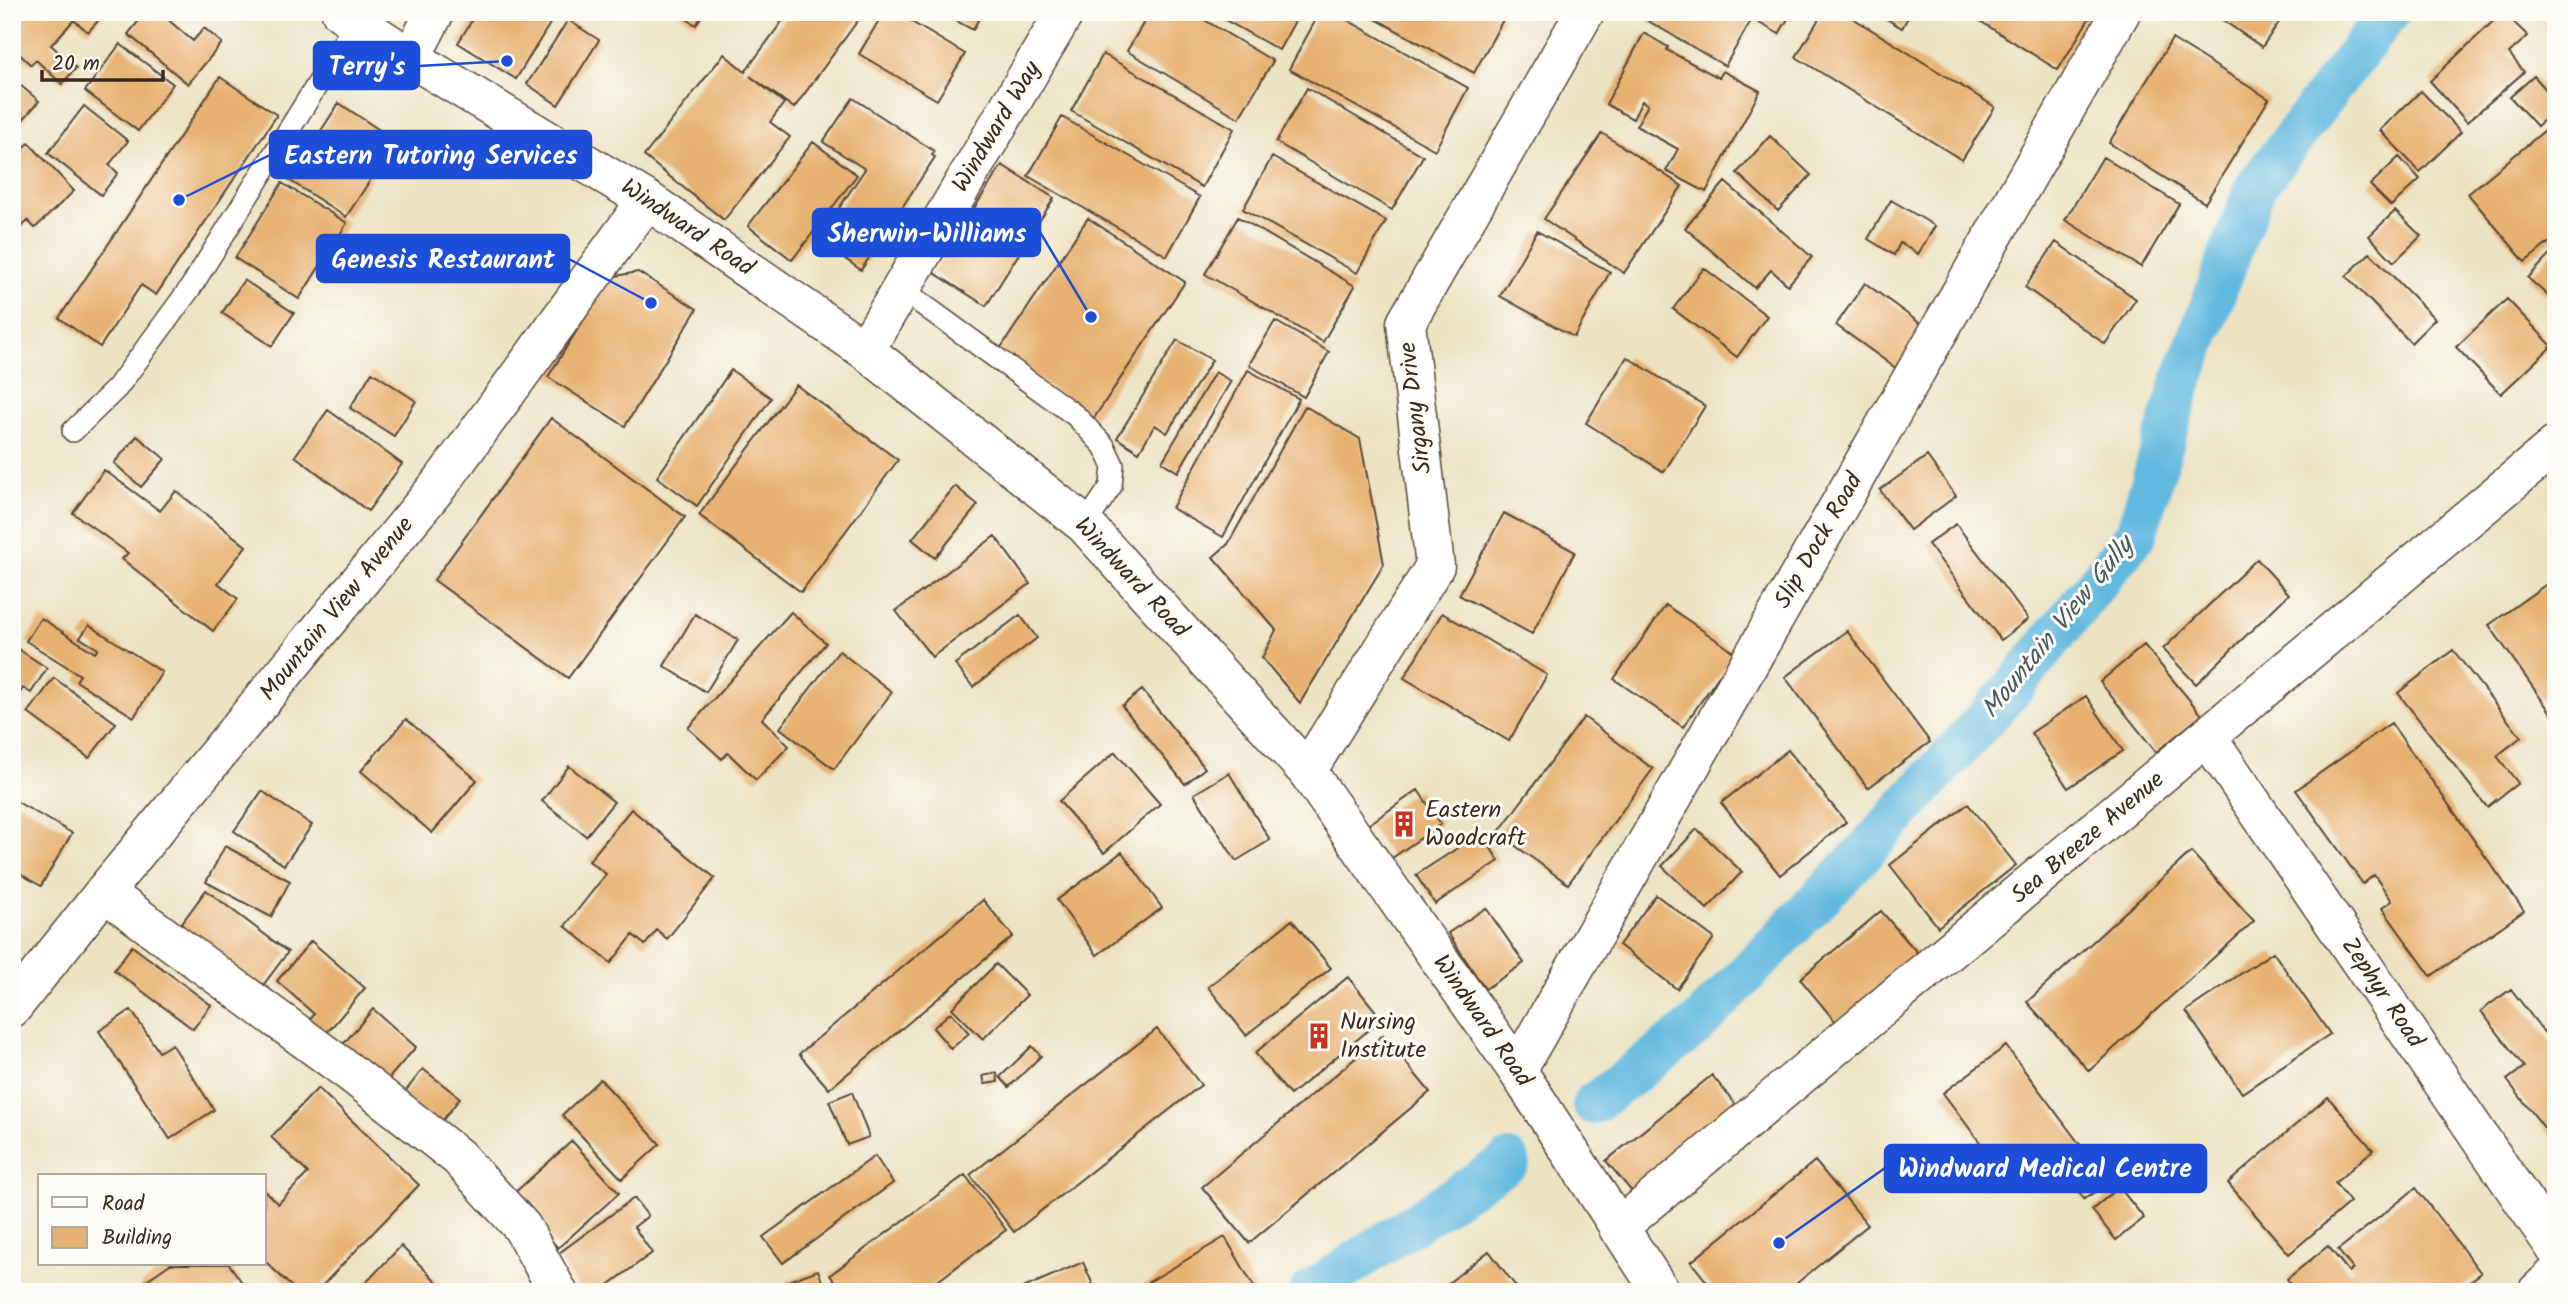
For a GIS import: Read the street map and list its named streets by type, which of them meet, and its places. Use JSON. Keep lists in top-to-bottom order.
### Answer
{
  "streets": {
    "street": [
      "Windward Way",
      "Windward Road",
      "Sirgany Drive",
      "Slip Dock Road",
      "Mountain View Avenue",
      "Sea Breeze Avenue",
      "Zephyr Road"
    ]
  },
  "crossings": [
    ["Windward Way", "Windward Road"],
    ["Windward Road", "Sirgany Drive"],
    ["Windward Road", "Slip Dock Road"],
    ["Windward Road", "Mountain View Avenue"],
    ["Windward Road", "Sea Breeze Avenue"],
    ["Sea Breeze Avenue", "Zephyr Road"]
  ],
  "water": ["Mountain View Gully"],
  "places": {
    "other": [
      "Terry's",
      "Eastern Tutoring Services",
      "Genesis Restaurant",
      "Sherwin-Williams",
      "Windward Medical Centre"
    ],
    "building": ["Eastern Woodcraft", "Nursing Institute"]
  },
  "legend": ["Road", "Building"],
  "scale_bar": "20 m"
}
